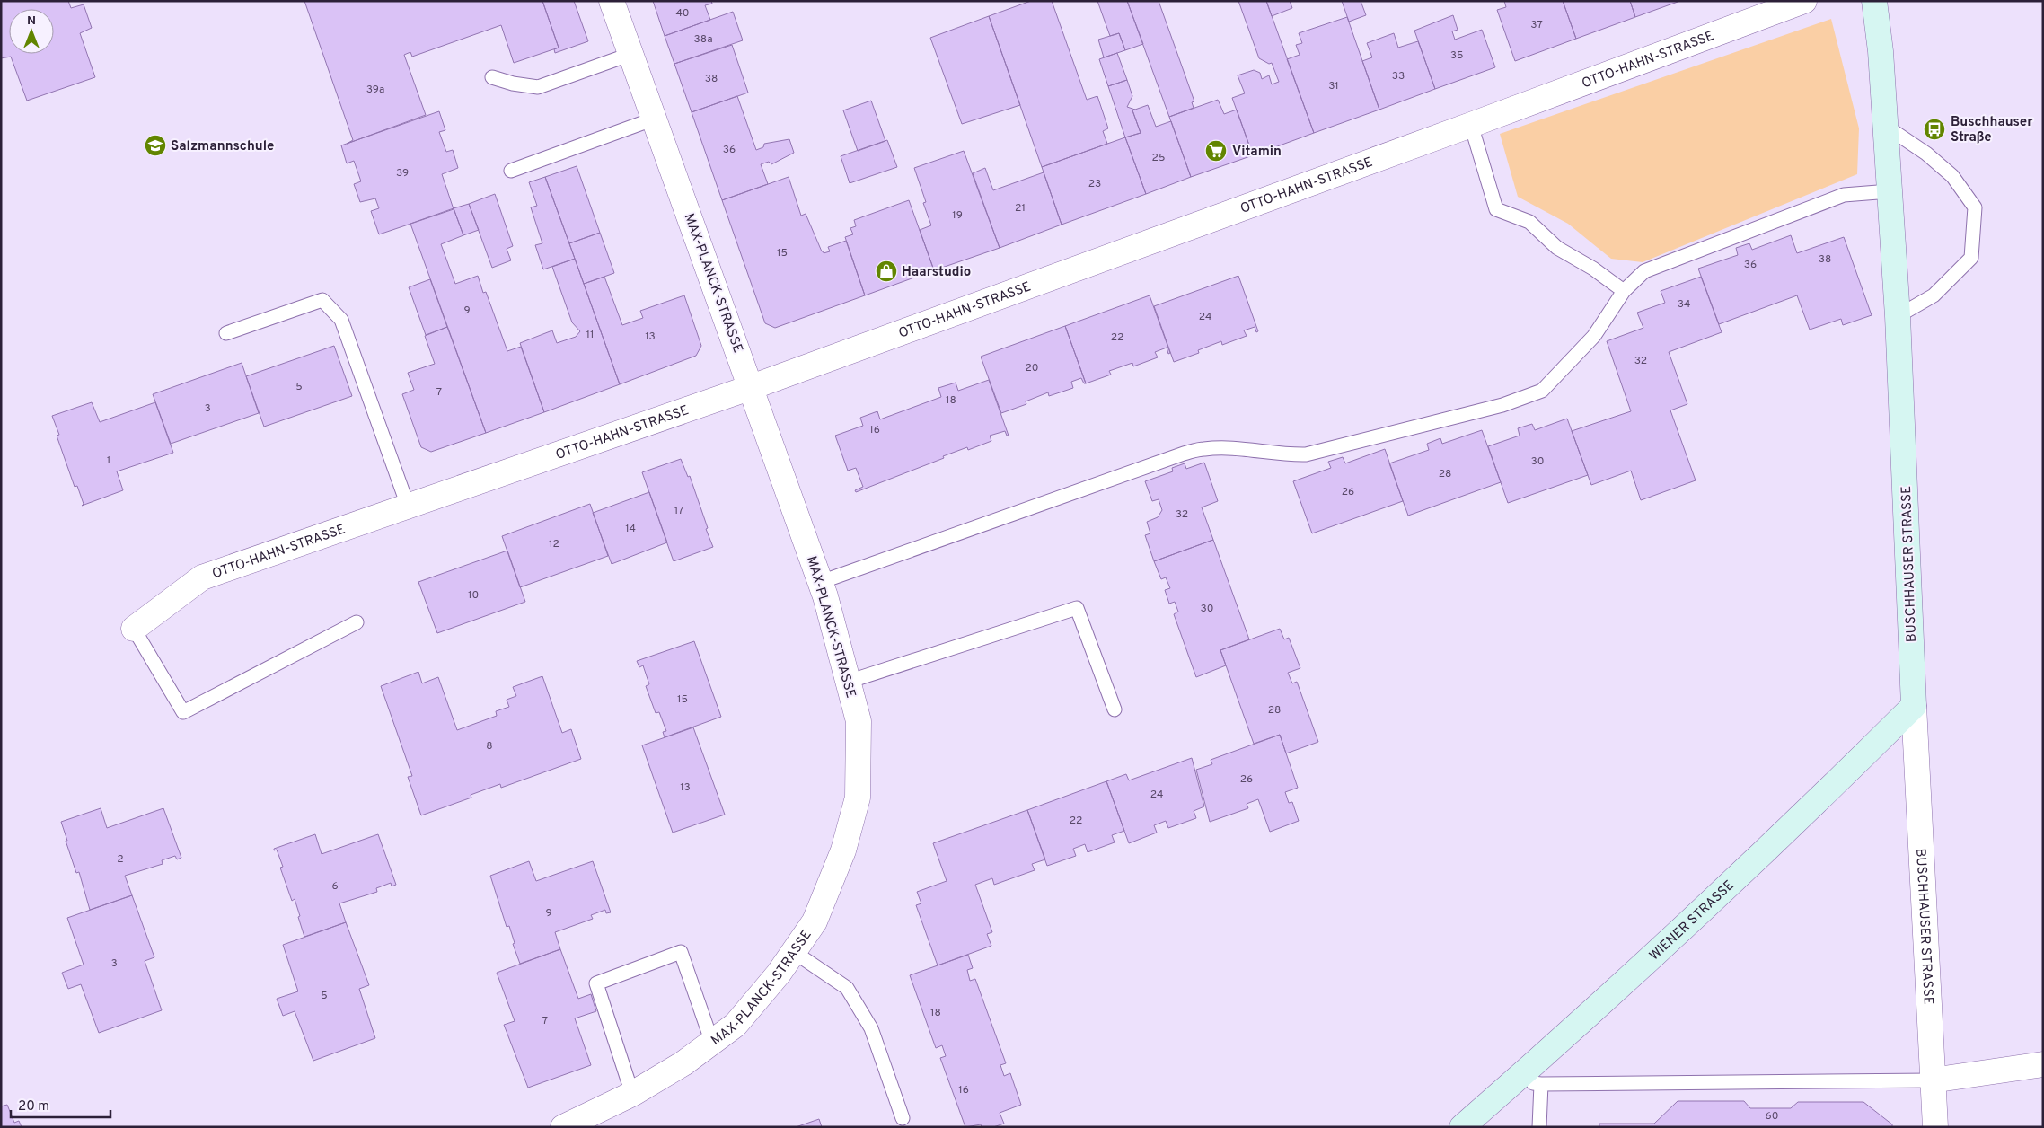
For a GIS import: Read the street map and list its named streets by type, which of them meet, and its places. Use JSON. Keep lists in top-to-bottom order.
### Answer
{
  "streets": {
    "street": [
      "OTTO-HAHN-STRASSE",
      "MAX-PLANCK-STRASSE",
      "BUSCHHAUSER STRASSE",
      "WIENER STRASSE"
    ]
  },
  "crossings": [
    ["OTTO-HAHN-STRASSE", "MAX-PLANCK-STRASSE"],
    ["BUSCHHAUSER STRASSE", "WIENER STRASSE"]
  ],
  "places": {
    "bus stop": ["Buschhauser Straße"],
    "school or university": ["Salzmannschule"],
    "supermarket": ["Vitamin"],
    "shop": ["Haarstudio"]
  },
  "house_numbers": [
    "40",
    "37",
    "38a",
    "35",
    "33",
    "38",
    "31",
    "39a",
    "36",
    "25",
    "39",
    "23",
    "21",
    "19",
    "15",
    "38",
    "36",
    "34",
    "9",
    "24",
    "11",
    "13",
    "22",
    "32",
    "20",
    "5",
    "7",
    "18",
    "3",
    "16",
    "1",
    "30",
    "28",
    "26",
    "17",
    "32",
    "14",
    "12",
    "10",
    "30",
    "15",
    "28",
    "8",
    "26",
    "13",
    "24",
    "22",
    "2",
    "6",
    "9",
    "3",
    "5",
    "18",
    "7",
    "16",
    "60"
  ],
  "scale_bar": "20 m",
  "north": "top"
}
